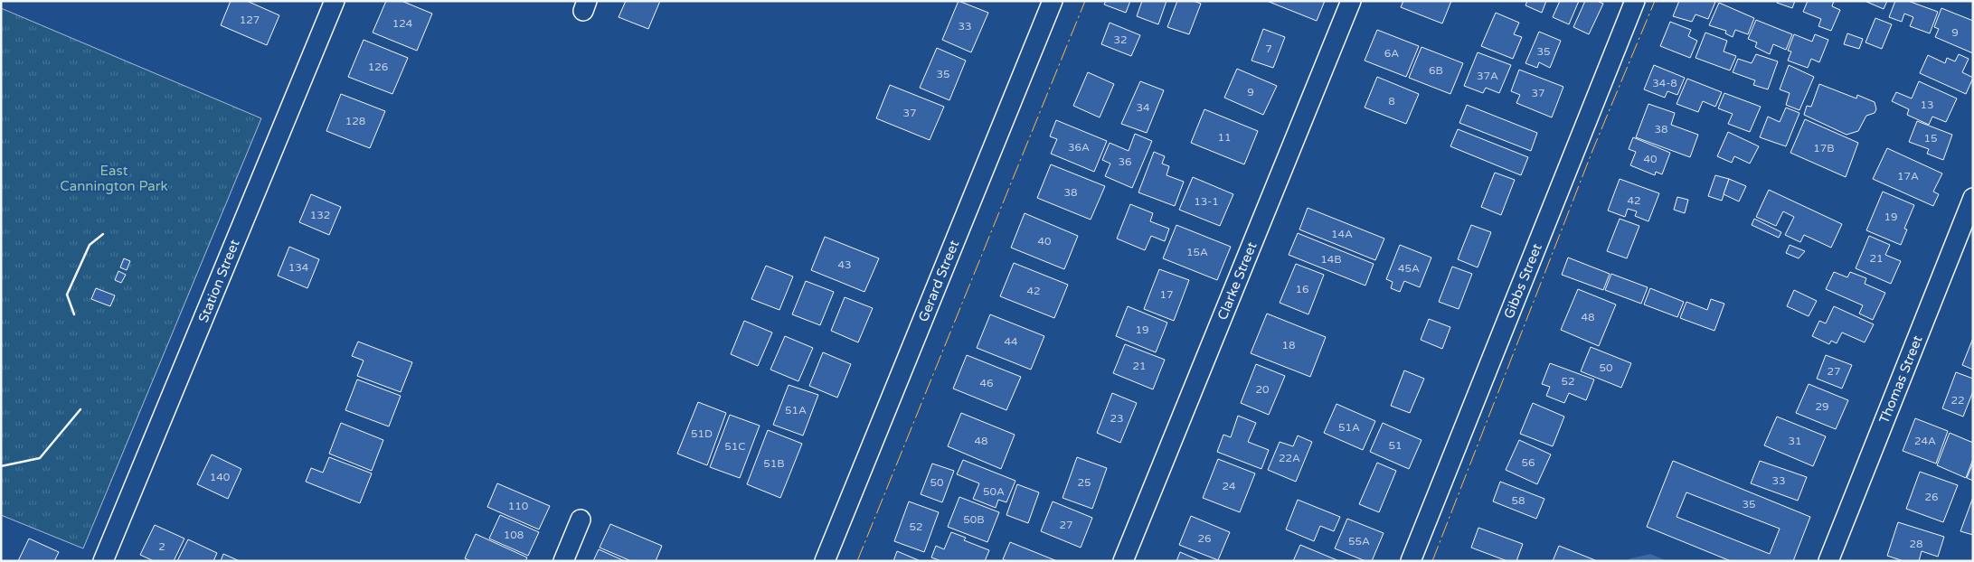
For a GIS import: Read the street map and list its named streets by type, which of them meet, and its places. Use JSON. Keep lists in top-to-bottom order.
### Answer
{
  "streets": {
    "street": [
      "Station Street",
      "Gerard Street",
      "Clarke Street",
      "Gibbs Street",
      "Thomas Street"
    ]
  },
  "parks": ["East Cannington Park"],
  "house_numbers": [
    "127",
    "124",
    "33",
    "9",
    "32",
    "7",
    "35",
    "6A",
    "126",
    "6B",
    "35",
    "37A",
    "34-8",
    "9",
    "37",
    "8",
    "13",
    "34",
    "37",
    "128",
    "38",
    "11",
    "15",
    "36A",
    "17B",
    "40",
    "36",
    "17A",
    "38",
    "42",
    "13-1",
    "132",
    "19",
    "14A",
    "40",
    "15A",
    "21",
    "14B",
    "43",
    "134",
    "45A",
    "16",
    "42",
    "17",
    "48",
    "19",
    "44",
    "18",
    "21",
    "50",
    "27",
    "52",
    "46",
    "20",
    "22",
    "29",
    "51A",
    "23",
    "51A",
    "51D",
    "48",
    "31",
    "24A",
    "51",
    "51C",
    "22A",
    "56",
    "51B",
    "140",
    "33",
    "50",
    "25",
    "24",
    "50A",
    "26",
    "58",
    "35",
    "110",
    "50B",
    "27",
    "52",
    "108",
    "26",
    "55A",
    "28",
    "2"
  ]
}
